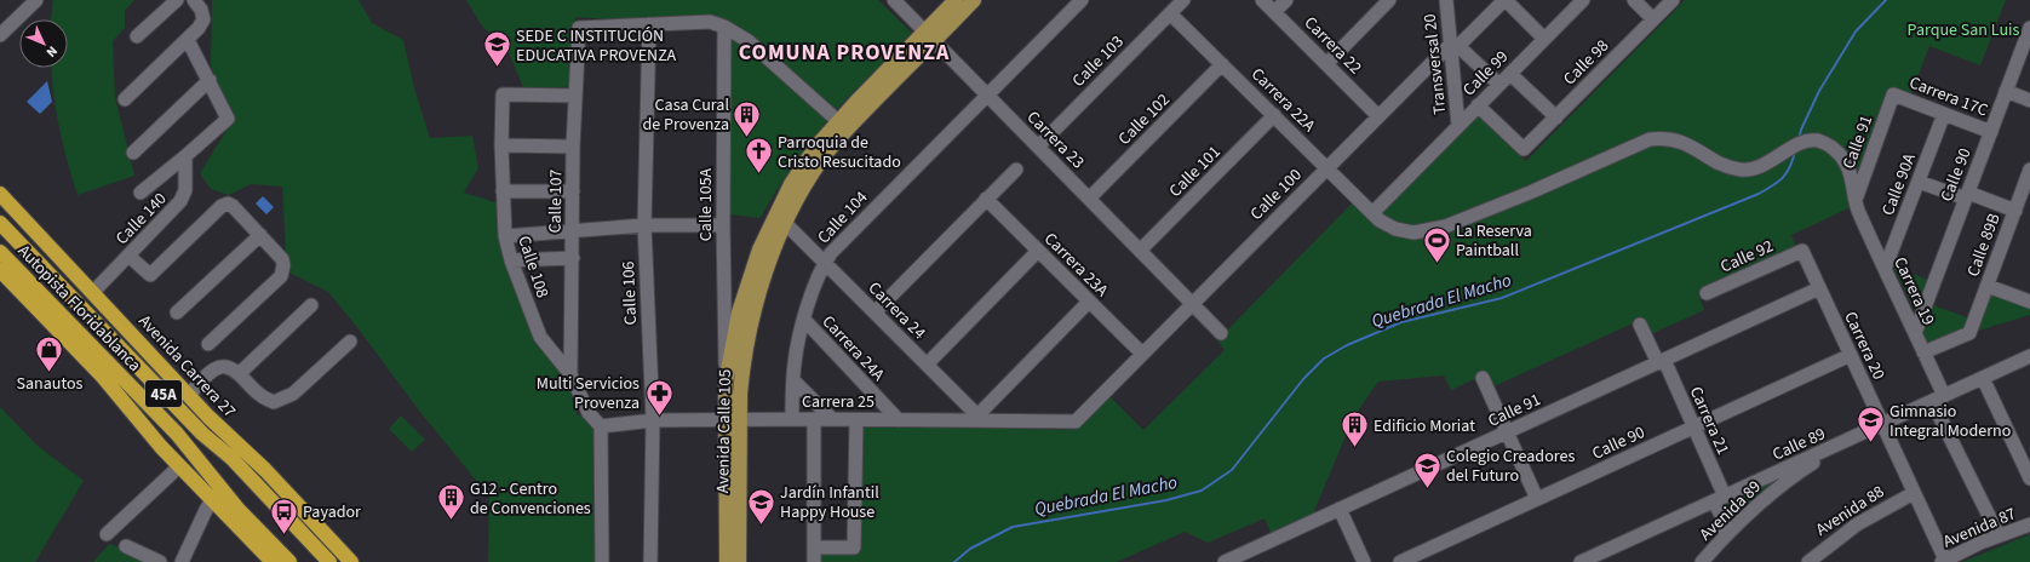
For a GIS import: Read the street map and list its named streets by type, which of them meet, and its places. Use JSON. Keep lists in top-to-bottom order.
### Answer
{
  "streets": {
    "highway": ["Autopista Floridablanca", "Avenida Carrera 27", "45A"],
    "main road": ["Avenida Calle 105"],
    "street": [
      "Carrera 22",
      "Calle 103",
      "Calle 98",
      "Transversal 20",
      "Calle 99",
      "Carrera 17C",
      "Carrera 22A",
      "Calle 102",
      "Carrera 23",
      "Calle 91",
      "Calle 101",
      "Calle 90",
      "Calle 90A",
      "Calle 100",
      "Calle 107",
      "Calle 105A",
      "Calle 104",
      "Calle 140",
      "Calle 89B",
      "Calle 92",
      "Carrera 23A",
      "Calle 108",
      "Carrera 19",
      "Calle 106",
      "Carrera 24",
      "Carrera 20",
      "Carrera 24A",
      "Carrera 25",
      "Carrera 21",
      "Calle 89",
      "Avenida 89",
      "Avenida 88",
      "Avenida 87"
    ]
  },
  "crossings": [
    ["Carrera 22", "Calle 100"],
    ["Calle 103", "Carrera 22A"],
    ["Calle 103", "Carrera 23"],
    ["Calle 98", "Calle 99"],
    ["Transversal 20", "Calle 99"],
    ["Transversal 20", "Calle 100"],
    ["Calle 99", "Carrera 22A"],
    ["Carrera 17C", "Calle 91"],
    ["Carrera 17C", "Calle 90"],
    ["Carrera 17C", "Calle 90A"],
    ["Carrera 22A", "Calle 102"],
    ["Carrera 22A", "Calle 101"],
    ["Carrera 22A", "Calle 100"],
    ["Carrera 22A", "Carrera 19"],
    ["Calle 102", "Carrera 23"],
    ["Carrera 23", "Calle 101"],
    ["Carrera 23", "Calle 100"],
    ["Carrera 23", "Calle 104"],
    ["Carrera 23", "Avenida Calle 105"],
    ["Calle 91", "Carrera 19"],
    ["Calle 91", "Carrera 20"],
    ["Calle 91", "Carrera 21"],
    ["Calle 90", "Carrera 19"],
    ["Calle 90", "Carrera 20"],
    ["Calle 90", "Carrera 21"],
    ["Calle 90A", "Carrera 19"],
    ["Calle 100", "Carrera 23A"],
    ["Calle 100", "Carrera 25"],
    ["Calle 107", "Calle 108"],
    ["Calle 107", "Calle 106"],
    ["Calle 105A", "Avenida Calle 105"],
    ["Calle 104", "Carrera 24"],
    ["Calle 104", "Carrera 24A"],
    ["Calle 104", "Carrera 25"],
    ["Calle 140", "Avenida Carrera 27"],
    ["Calle 89B", "Carrera 19"],
    ["Calle 92", "Carrera 20"],
    ["Calle 108", "Carrera 25"],
    ["Carrera 19", "Calle 89"],
    ["Carrera 19", "Avenida 87"],
    ["Calle 106", "Carrera 25"],
    ["Carrera 24", "Carrera 25"],
    ["Carrera 24", "Avenida Calle 105"],
    ["Carrera 20", "Calle 89"],
    ["Carrera 20", "Avenida 88"],
    ["Carrera 20", "Avenida 87"],
    ["Carrera 24A", "Carrera 25"],
    ["Carrera 25", "Avenida Calle 105"],
    ["Carrera 21", "Calle 89"],
    ["Carrera 21", "Avenida 89"],
    ["Calle 89", "Avenida 89"]
  ],
  "districts": ["COMUNA PROVENZA"],
  "water": ["Quebrada El Macho"],
  "parks": ["Parque San Luis"],
  "places": {
    "school or university": [
      "SEDE C INSTITUCIÓN EDUCATIVA PROVENZA",
      "Gimnasio Integral Moderno",
      "Colegio Creadores del Futuro",
      "Jardín Infantil Happy House"
    ],
    "building": ["Casa Cural de Provenza", "Edificio Moriat", "G12 - Centro de Convenciones"],
    "church": ["Parroquia de Cristo Resucitado"],
    "sports": ["La Reserva Paintball"],
    "shop": ["Sanautos"],
    "pharmacy": ["Multi Servicios Provenza"],
    "bus stop": ["Payador"]
  },
  "north": "bottom right"
}
